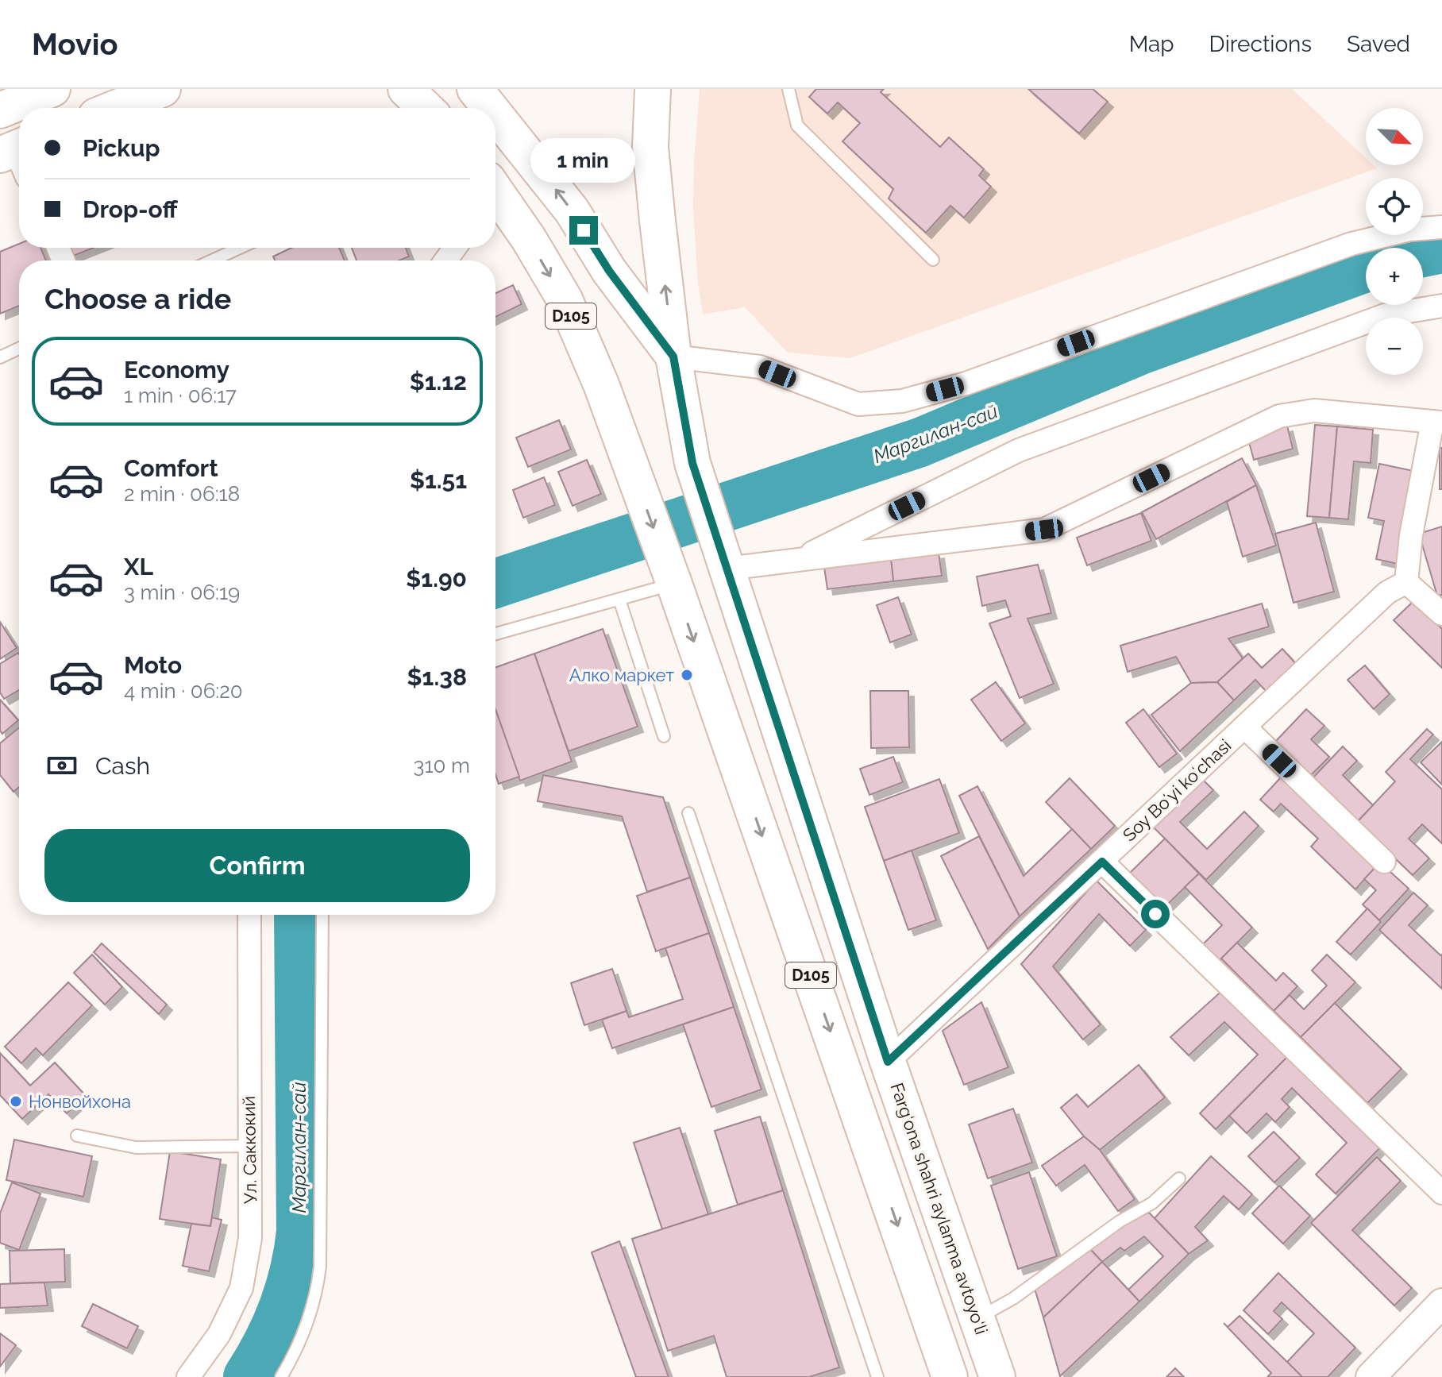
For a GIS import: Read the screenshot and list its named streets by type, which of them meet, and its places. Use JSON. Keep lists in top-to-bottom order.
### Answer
{
  "streets": {
    "main road": ["D105", "Farg‘ona shahri aylanma avtoyo‘li"],
    "street": ["Soy Boʻyi koʻchasi", "Ул. Саккокий"]
  },
  "crossings": [
    ["D105", "Farg‘ona shahri aylanma avtoyo‘li"],
    ["Soy Boʻyi koʻchasi", "Farg‘ona shahri aylanma avtoyo‘li"]
  ],
  "water": ["Маргилан-сай"],
  "places": ["Алко маркет", "Нонвойхона"],
  "north": "bottom right",
  "page": {
    "header": "Movio",
    "nav": ["Map", "Directions", "Saved"],
    "map_buttons": ["+", "−"],
    "banner": ["Pickup", "Drop-off"],
    "bubble": "1 min",
    "heading": "Choose a ride",
    "list": [
      {
        "name": "Economy",
        "note": "1 min · 06:17",
        "value": "$1.12"
      },
      {
        "name": "Comfort",
        "note": "2 min · 06:18",
        "value": "$1.51"
      },
      {
        "name": "XL",
        "note": "3 min · 06:19",
        "value": "$1.90"
      },
      {
        "name": "Moto",
        "note": "4 min · 06:20",
        "value": "$1.38"
      }
    ],
    "pay": ["Cash", "310 m"],
    "buttons": "Confirm"
  }
}
